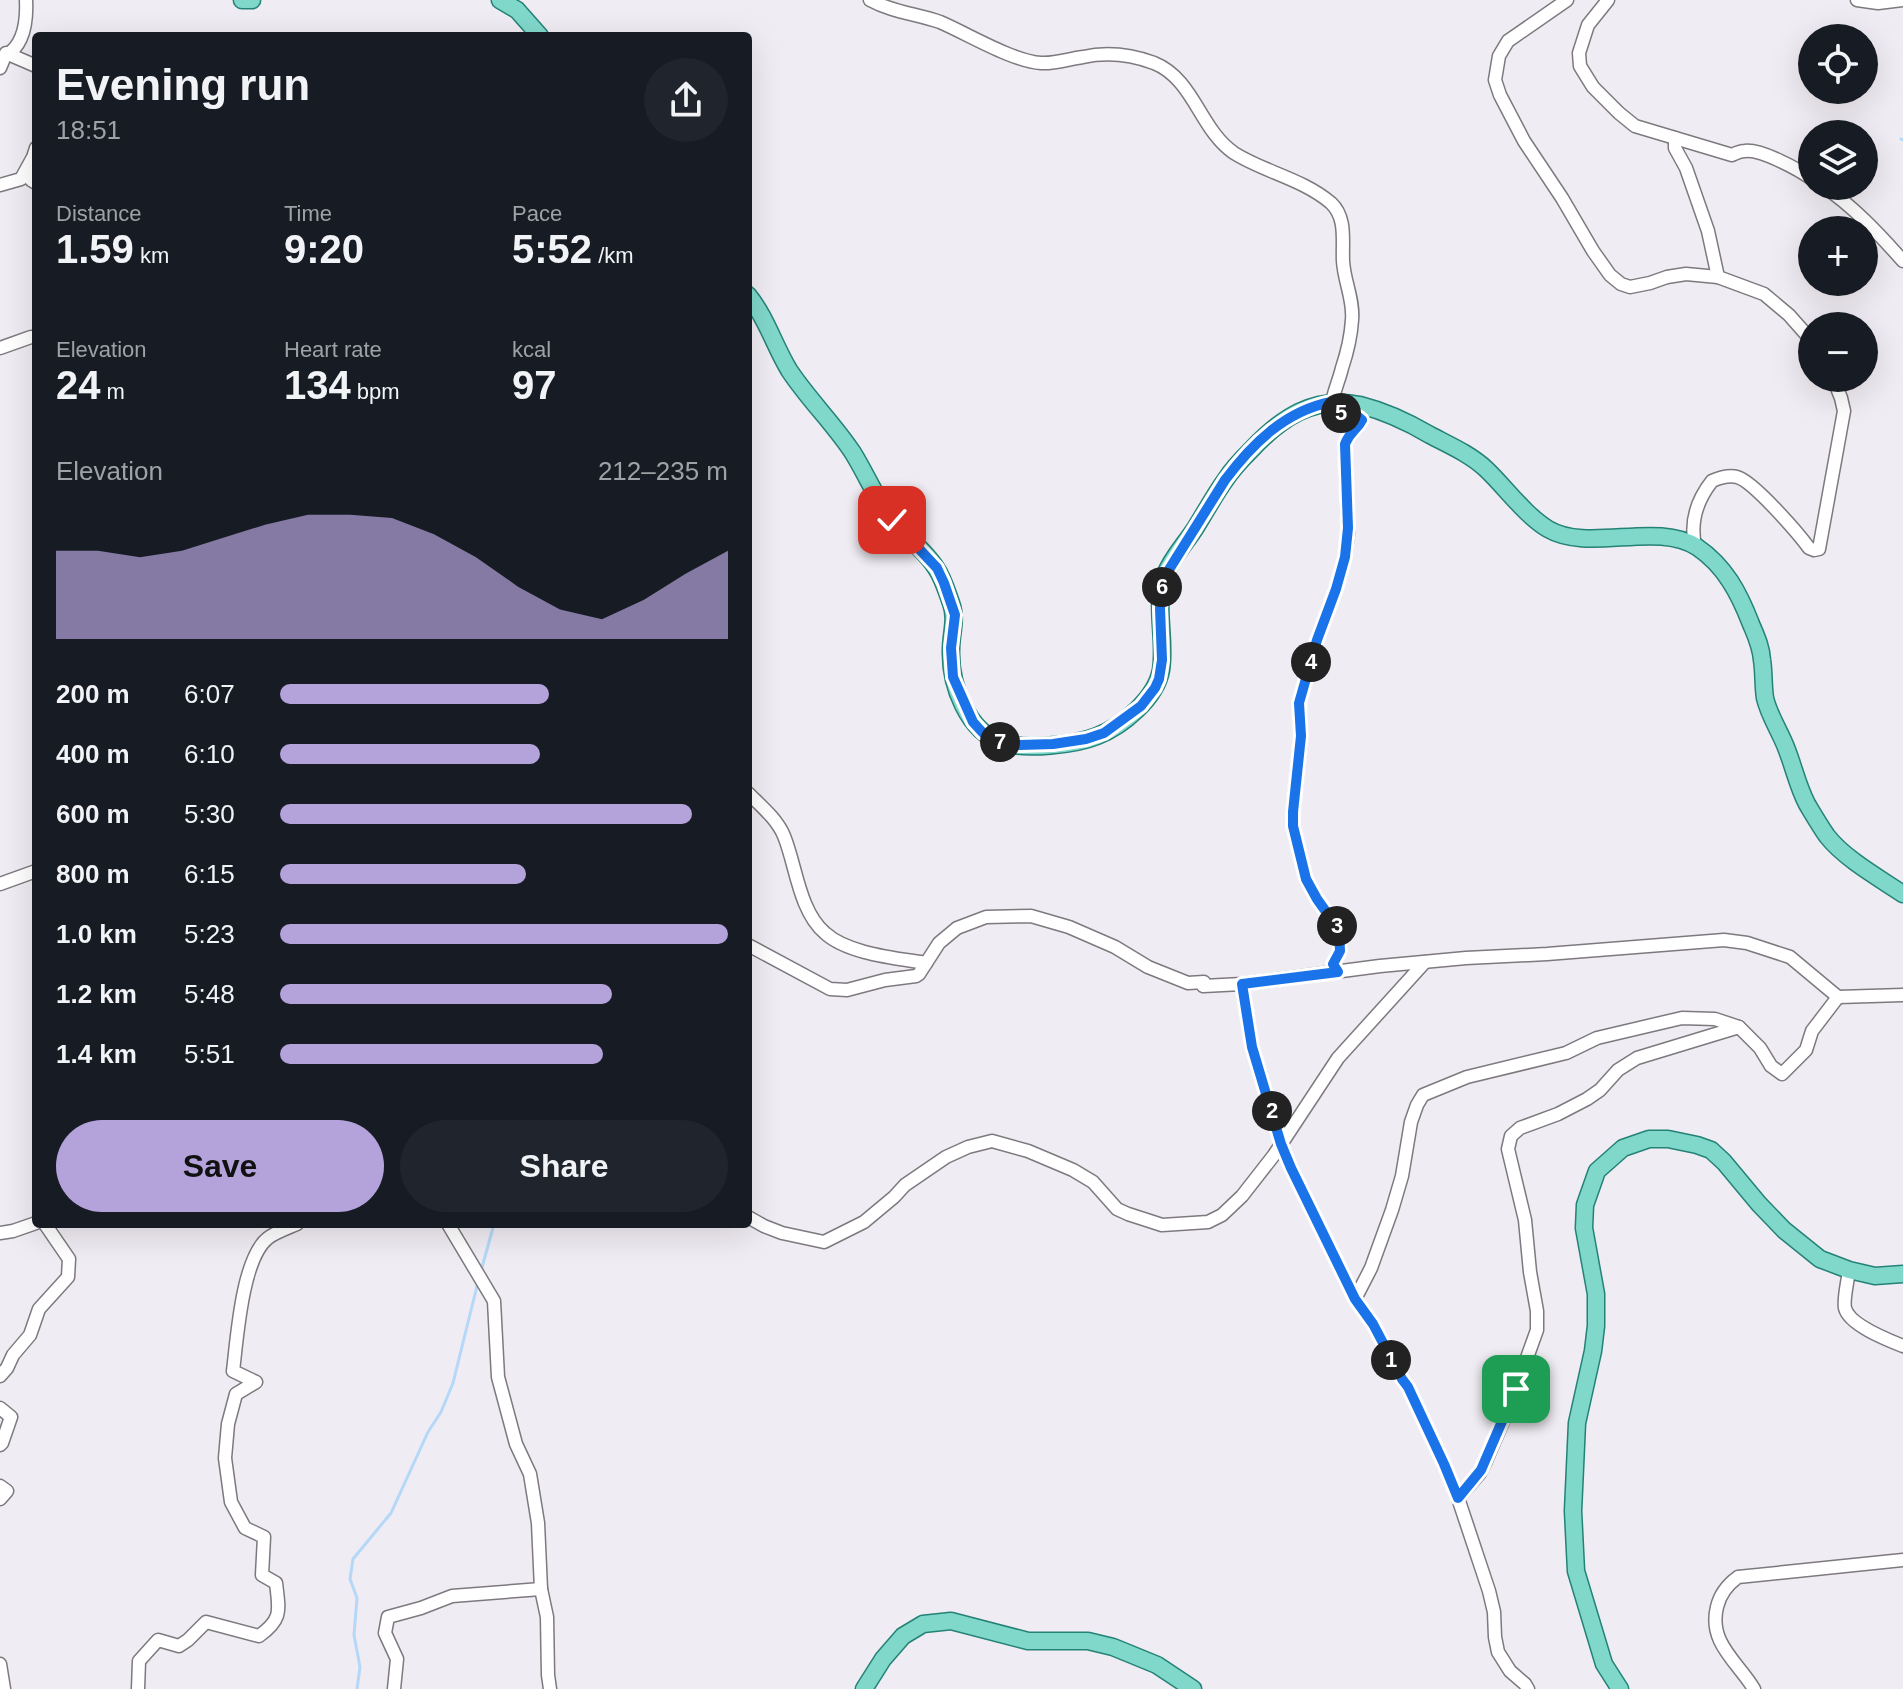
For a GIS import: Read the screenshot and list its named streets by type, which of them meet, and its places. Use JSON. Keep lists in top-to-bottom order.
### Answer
{
  "page": {
    "map_buttons": ["+", "−"],
    "heading": ["Evening run", "18:51"],
    "stats": [
      ["Distance", "1.59 km"],
      ["Time", "9:20"],
      ["Pace", "5:52 /km"],
      ["Elevation", "24 m"],
      ["Heart rate", "134 bpm"],
      ["kcal", "97"]
    ],
    "pins": [
      "5",
      "6",
      "4",
      "7",
      "3",
      "2",
      "1"
    ],
    "chart": ["Elevation", "212–235 m"],
    "list": [
      {
        "name": "200 m",
        "note": "6:07"
      },
      {
        "name": "400 m",
        "note": "6:10"
      },
      {
        "name": "600 m",
        "note": "5:30"
      },
      {
        "name": "800 m",
        "note": "6:15"
      },
      {
        "name": "1.0 km",
        "note": "5:23"
      },
      {
        "name": "1.2 km",
        "note": "5:48"
      },
      {
        "name": "1.4 km",
        "note": "5:51"
      }
    ],
    "buttons": ["Save", "Share"]
  }
}
